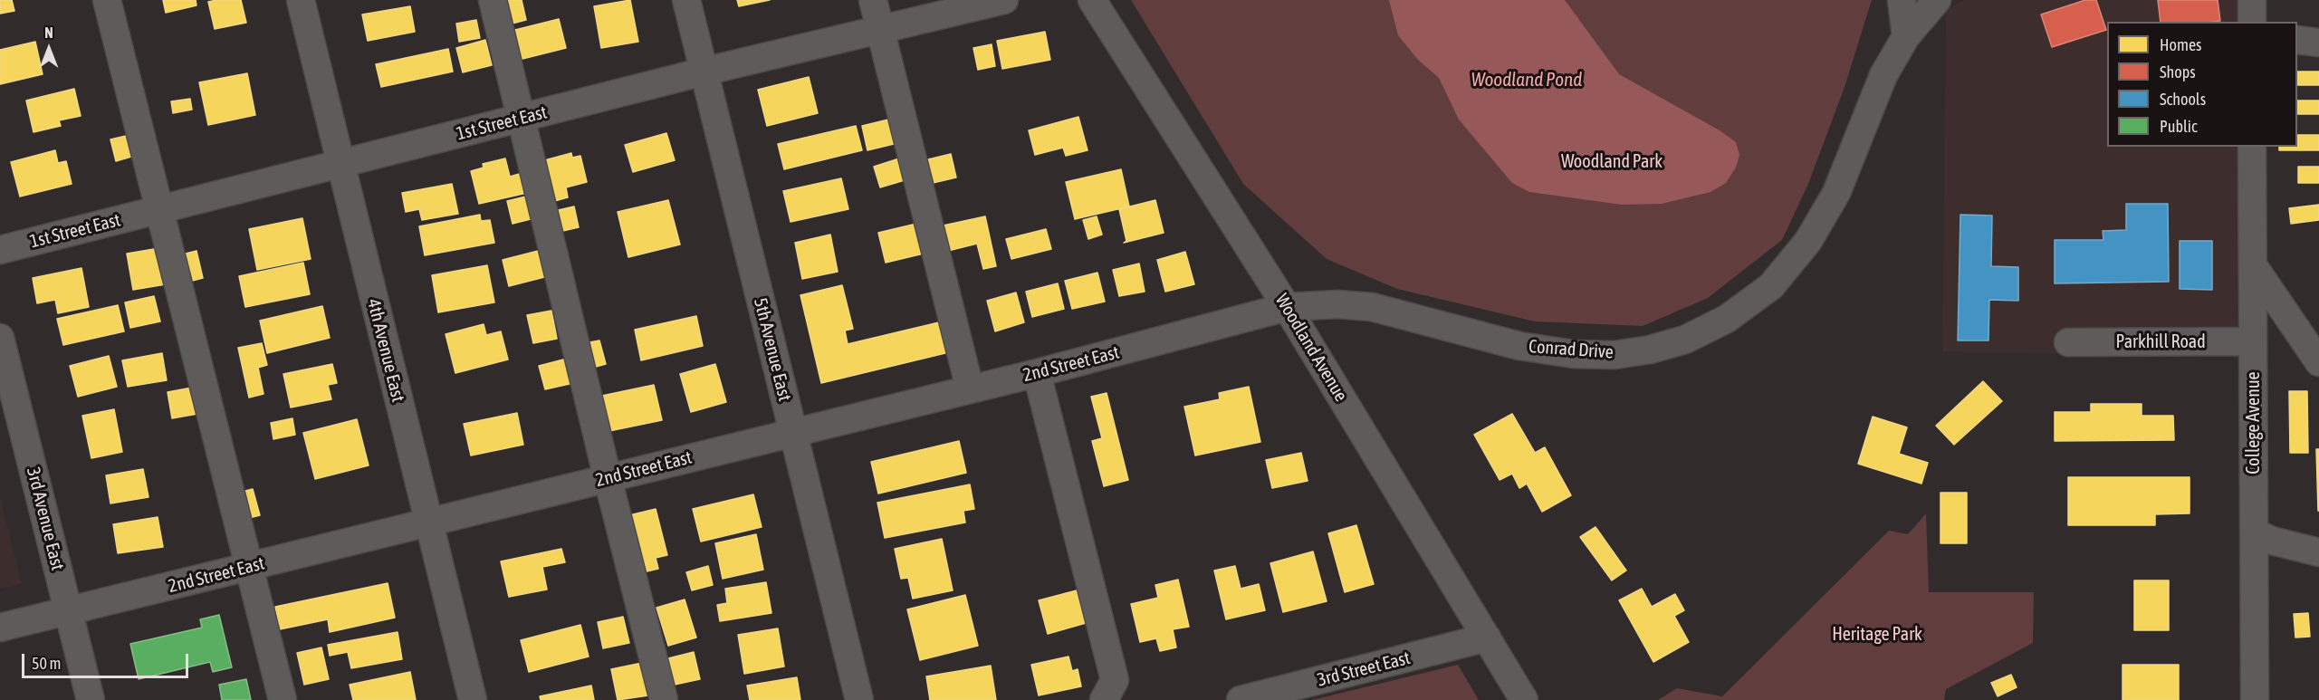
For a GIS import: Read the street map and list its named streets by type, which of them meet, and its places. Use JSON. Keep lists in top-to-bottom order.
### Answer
{
  "streets": {
    "street": [
      "1st Street East",
      "Parkhill Road",
      "Woodland Avenue",
      "5th Avenue East",
      "Conrad Drive",
      "4th Avenue East",
      "2nd Street East",
      "College Avenue",
      "3rd Avenue East",
      "3rd Street East"
    ]
  },
  "crossings": [
    ["1st Street East", "5th Avenue East"],
    ["1st Street East", "4th Avenue East"],
    ["Parkhill Road", "College Avenue"],
    ["Woodland Avenue", "Conrad Drive"],
    ["Woodland Avenue", "2nd Street East"],
    ["Woodland Avenue", "3rd Street East"],
    ["5th Avenue East", "2nd Street East"],
    ["Conrad Drive", "2nd Street East"],
    ["4th Avenue East", "2nd Street East"],
    ["2nd Street East", "3rd Avenue East"]
  ],
  "water": ["Woodland Pond"],
  "parks": ["Woodland Park", "Heritage Park"],
  "legend": [
    "Homes",
    "Shops",
    "Schools",
    "Public"
  ],
  "scale_bar": "50 m",
  "north": "top"
}
